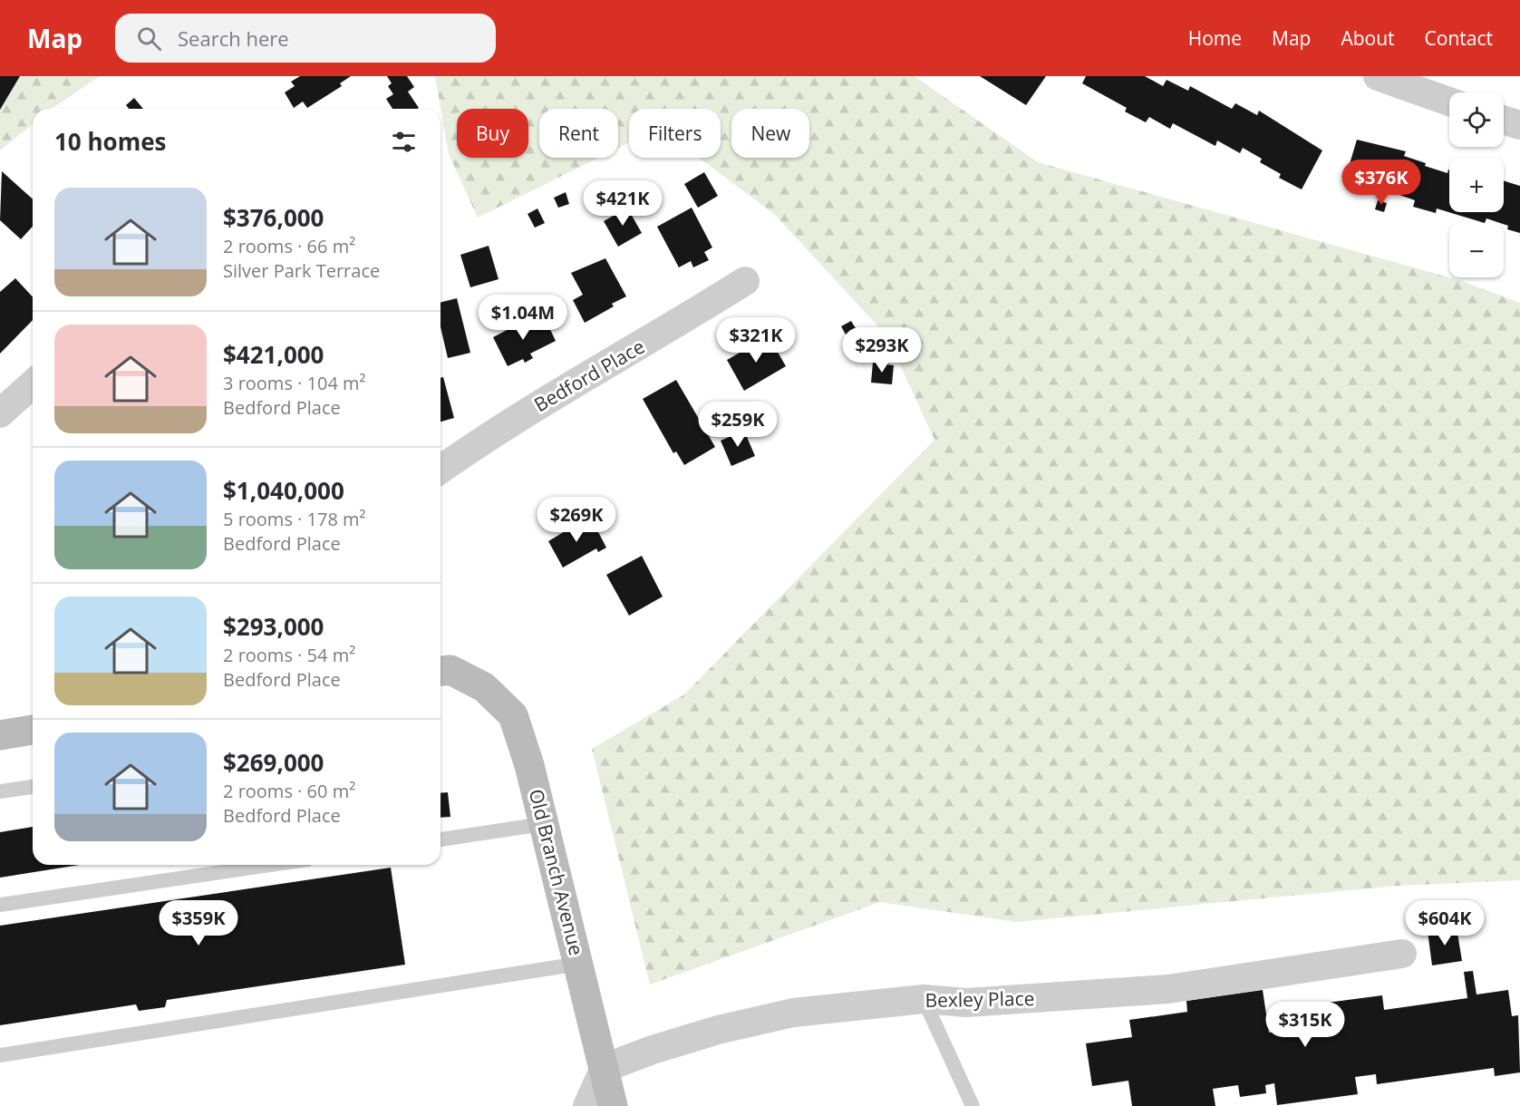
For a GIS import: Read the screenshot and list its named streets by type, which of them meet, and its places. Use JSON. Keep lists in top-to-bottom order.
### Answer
{
  "streets": {
    "street": ["Bedford Place", "Old Branch Avenue", "Bexley Place"]
  },
  "crossings": [
    ["Old Branch Avenue", "Bexley Place"]
  ],
  "page": {
    "header": "Map",
    "search": "Search here",
    "nav": [
      "Home",
      "Map",
      "About",
      "Contact"
    ],
    "map_buttons": ["+", "−"],
    "chip": [
      "Buy",
      "Rent",
      "Filters",
      "New"
    ],
    "heading": "10 homes",
    "price": [
      "$376K",
      "$421K",
      "$1.04M",
      "$321K",
      "$293K",
      "$259K",
      "$269K",
      "$359K",
      "$604K",
      "$315K"
    ],
    "list": [
      {
        "name": "$376,000",
        "note": "2 rooms · 66 m² · Silver Park Terrace"
      },
      {
        "name": "$421,000",
        "note": "3 rooms · 104 m² · Bedford Place"
      },
      {
        "name": "$1,040,000",
        "note": "5 rooms · 178 m² · Bedford Place"
      },
      {
        "name": "$293,000",
        "note": "2 rooms · 54 m² · Bedford Place"
      },
      {
        "name": "$269,000",
        "note": "2 rooms · 60 m² · Bedford Place"
      }
    ]
  }
}
